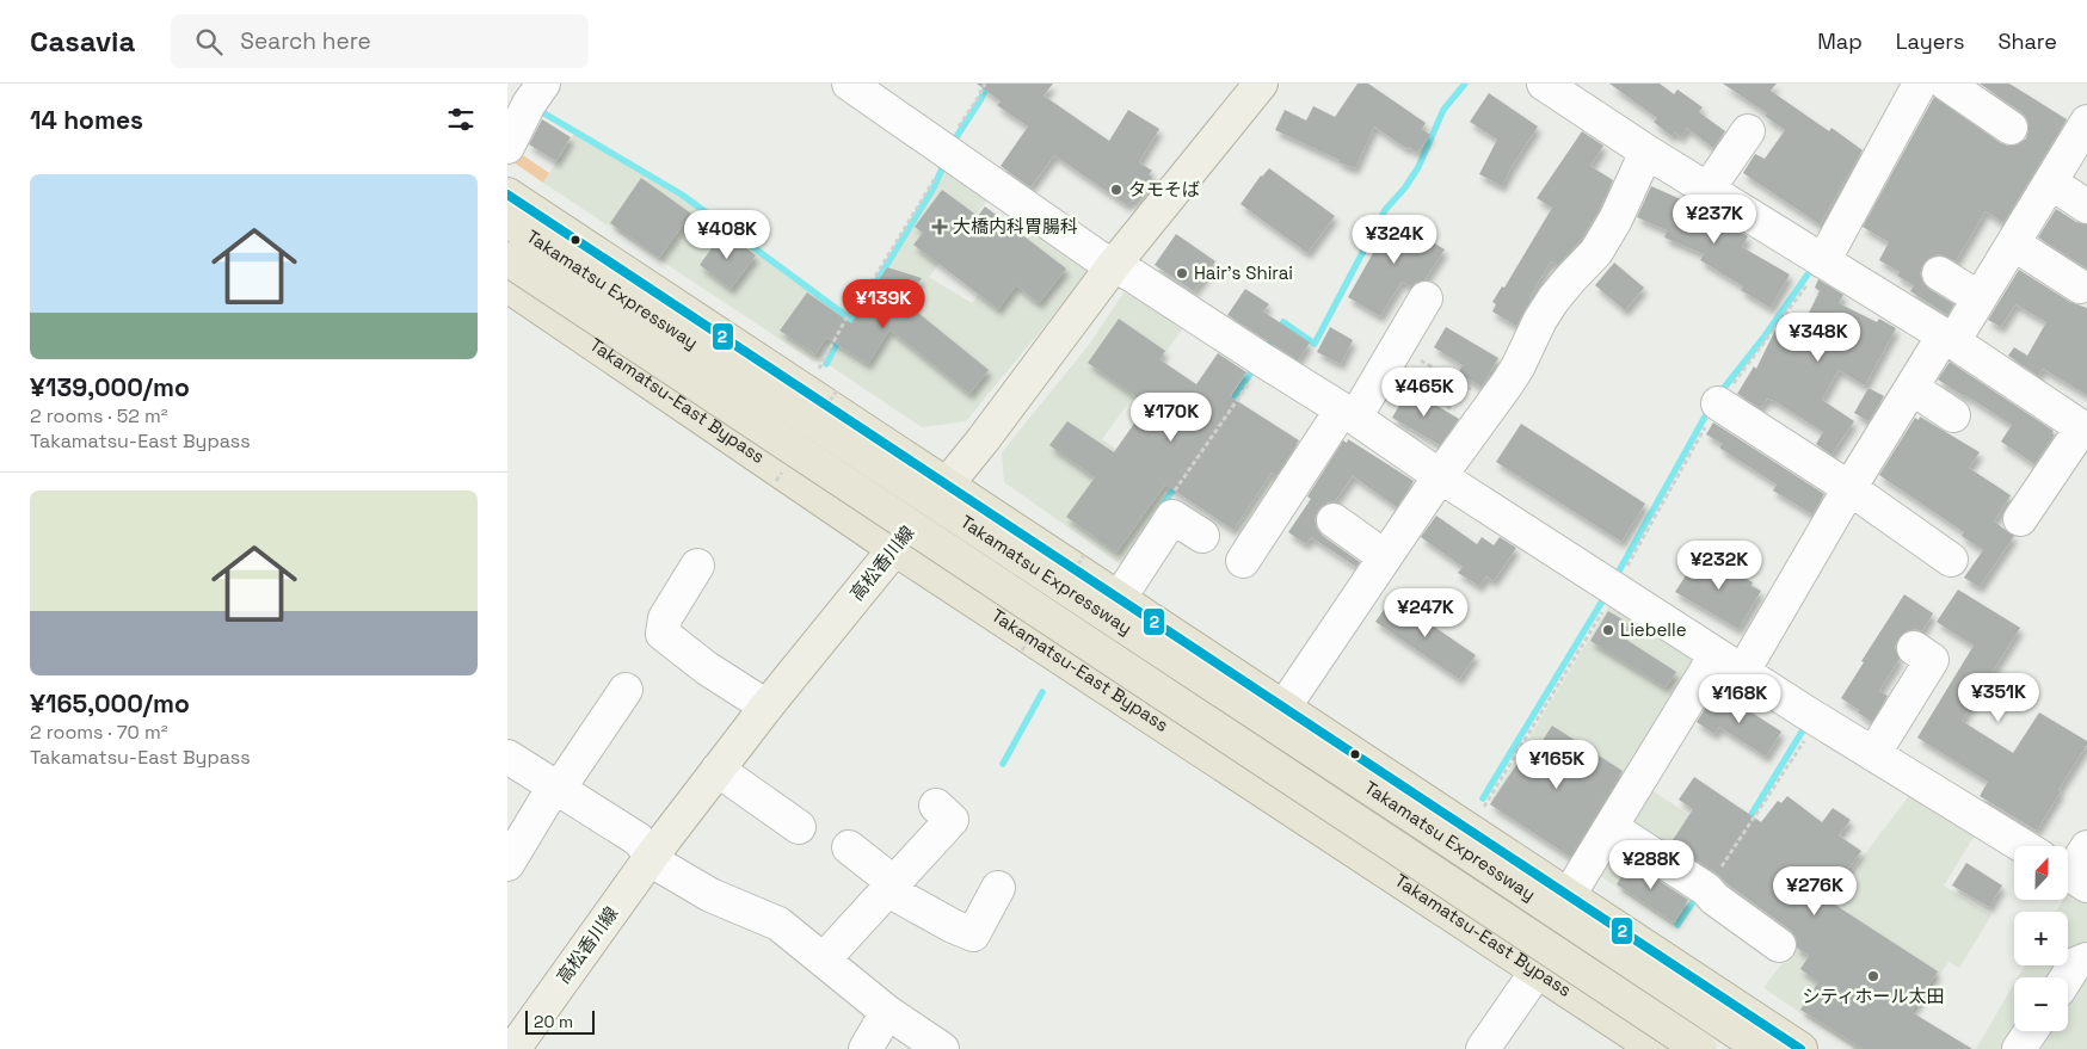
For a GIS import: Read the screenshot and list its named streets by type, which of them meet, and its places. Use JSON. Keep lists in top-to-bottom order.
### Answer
{
  "streets": {
    "highway": ["Takamatsu Expressway", "Takamatsu-East Bypass"],
    "main road": ["高松香川線"]
  },
  "crossings": [
    ["Takamatsu-East Bypass", "高松香川線"]
  ],
  "places": {
    "other": [
      "タモそば",
      "Hair’s Shirai",
      "Liebelle",
      "シティホール太田"
    ],
    "health": ["大橋内科胃腸科"]
  },
  "lines": ["transit line 2"],
  "scale_bar": "20 m",
  "north": "top",
  "page": {
    "header": "Casavia",
    "search": "Search here",
    "nav": ["Map", "Layers", "Share"],
    "heading": "14 homes",
    "list": [
      {
        "name": "¥139,000/mo",
        "note": "2 rooms · 52 m² · Takamatsu-East Bypass"
      },
      {
        "name": "¥165,000/mo",
        "note": "2 rooms · 70 m² · Takamatsu-East Bypass"
      }
    ],
    "price": [
      "¥237K",
      "¥408K",
      "¥324K",
      "¥139K",
      "¥348K",
      "¥465K",
      "¥170K",
      "¥232K",
      "¥247K",
      "¥351K",
      "¥168K",
      "¥165K",
      "¥288K",
      "¥276K"
    ],
    "map_buttons": ["+", "−"],
    "scale": "20 m"
  }
}
